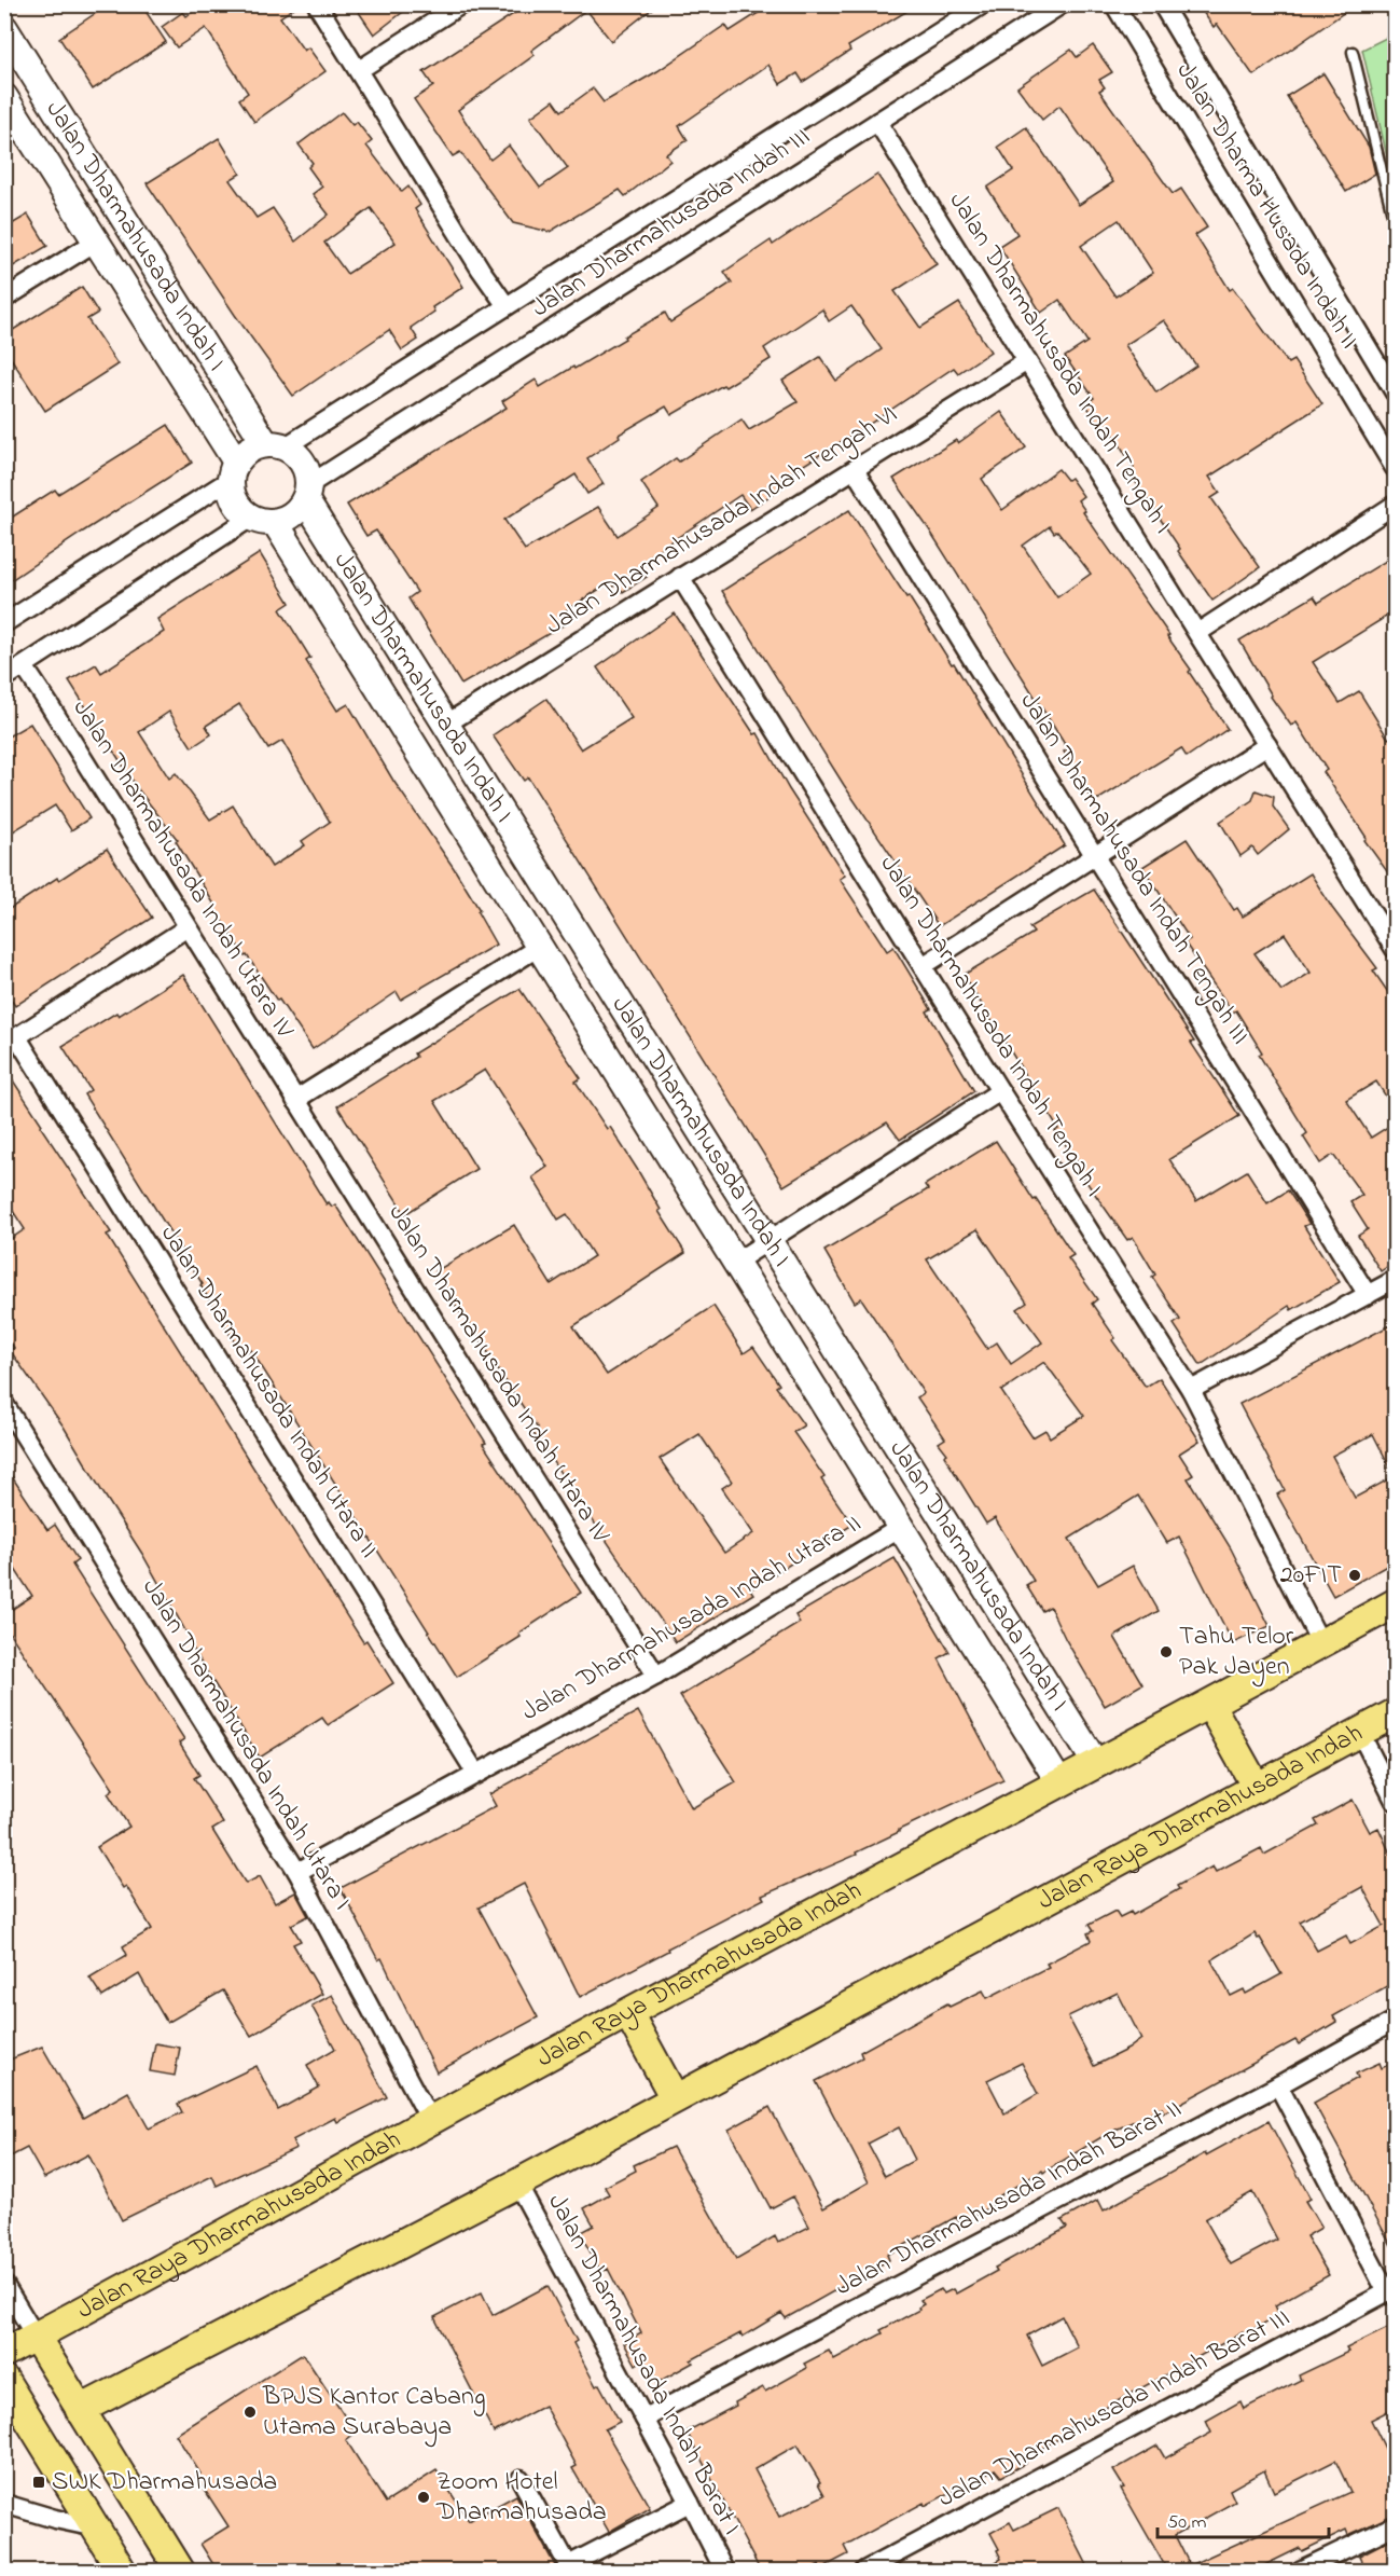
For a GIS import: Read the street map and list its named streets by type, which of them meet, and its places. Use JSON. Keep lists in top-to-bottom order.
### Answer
{
  "streets": {
    "main road": ["Jalan Dharmahusada Indah I", "Jalan Raya Dharmahusada Indah"],
    "street": [
      "Jalan Dharma Husada Indah II",
      "Jalan Dharmahusada Indah III",
      "Jalan Dharmahusada Indah Tengah I",
      "Jalan Dharmahusada Indah Tengah VI",
      "Jalan Dharmahusada Indah Utara IV",
      "Jalan Dharmahusada Indah Tengah III",
      "Jalan Dharmahusada Indah Utara II",
      "Jalan Dharmahusada Indah Utara I",
      "Jalan Dharmahusada Indah Barat II",
      "Jalan Dharmahusada Indah Barat I",
      "Jalan Dharmahusada Indah Barat III"
    ]
  },
  "crossings": [
    ["Jalan Dharmahusada Indah III", "Jalan Dharmahusada Indah I"],
    ["Jalan Dharmahusada Indah III", "Jalan Dharmahusada Indah Tengah I"],
    ["Jalan Dharmahusada Indah I", "Jalan Dharmahusada Indah Tengah VI"],
    ["Jalan Dharmahusada Indah I", "Jalan Dharmahusada Indah Utara II"],
    ["Jalan Dharmahusada Indah I", "Jalan Raya Dharmahusada Indah"],
    ["Jalan Dharmahusada Indah Tengah I", "Jalan Dharmahusada Indah Tengah VI"],
    ["Jalan Dharmahusada Indah Tengah I", "Jalan Raya Dharmahusada Indah"],
    ["Jalan Dharmahusada Indah Tengah VI", "Jalan Dharmahusada Indah Tengah III"],
    ["Jalan Dharmahusada Indah Utara IV", "Jalan Dharmahusada Indah Utara II"],
    ["Jalan Dharmahusada Indah Utara II", "Jalan Dharmahusada Indah Utara I"],
    ["Jalan Dharmahusada Indah Utara I", "Jalan Raya Dharmahusada Indah"],
    ["Jalan Raya Dharmahusada Indah", "Jalan Dharmahusada Indah Barat I"],
    ["Jalan Dharmahusada Indah Barat II", "Jalan Dharmahusada Indah Barat I"],
    ["Jalan Dharmahusada Indah Barat II", "Jalan Dharmahusada Indah Barat III"]
  ],
  "places": {
    "other": [
      "20FIT",
      "Tahu Telor Pak Jayen",
      "BPJS Kantor Cabang Utama Surabaya",
      "Zoom Hotel Dharmahusada"
    ],
    "transit": ["SWK Dharmahusada"]
  },
  "scale_bar": "50 m"
}
